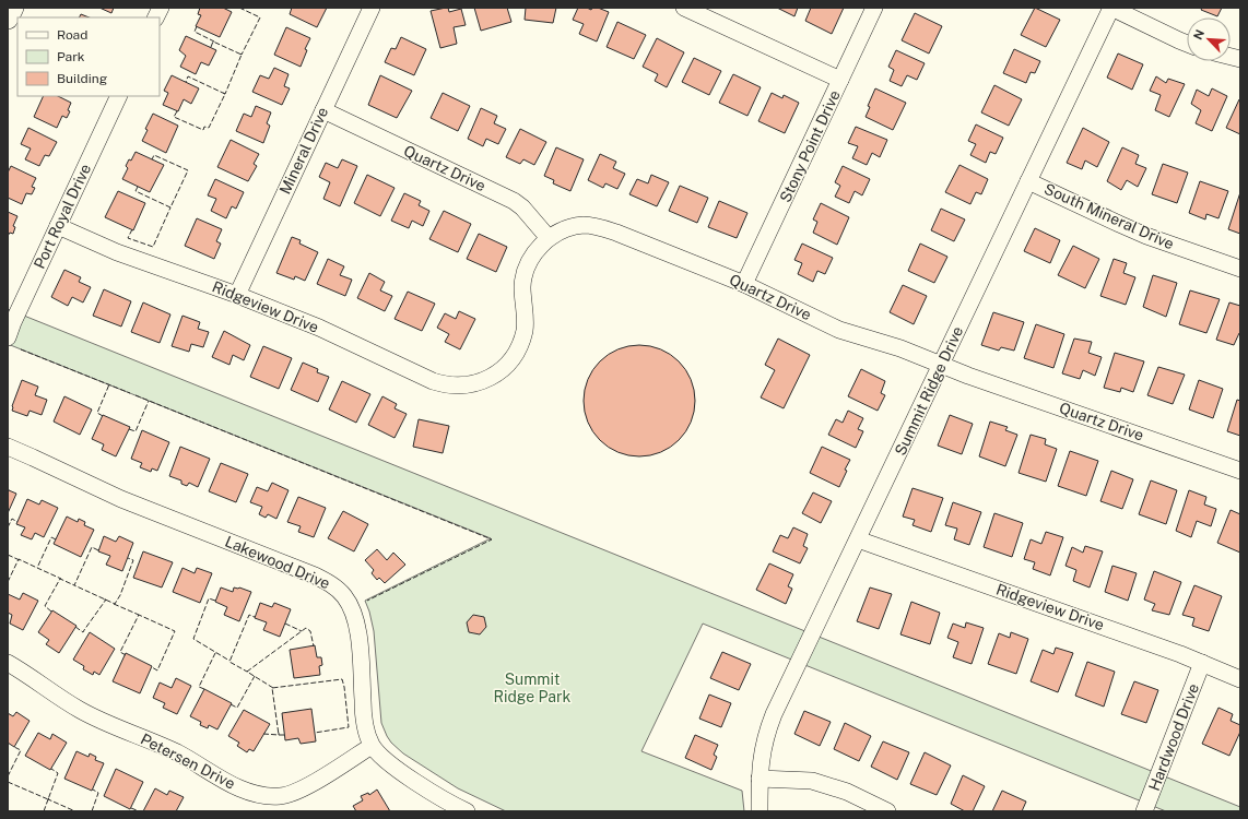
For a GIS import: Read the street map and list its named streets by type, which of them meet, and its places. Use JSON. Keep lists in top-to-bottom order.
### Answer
{
  "streets": {
    "street": [
      "Stony Point Drive",
      "Mineral Drive",
      "Quartz Drive",
      "Port Royal Drive",
      "South Mineral Drive",
      "Ridgeview Drive",
      "Summit Ridge Drive",
      "Lakewood Drive",
      "Hardwood Drive",
      "Petersen Drive"
    ]
  },
  "crossings": [
    ["Stony Point Drive", "Quartz Drive"],
    ["Mineral Drive", "Quartz Drive"],
    ["Mineral Drive", "Ridgeview Drive"],
    ["Quartz Drive", "Ridgeview Drive"],
    ["Quartz Drive", "Summit Ridge Drive"],
    ["Port Royal Drive", "Ridgeview Drive"],
    ["South Mineral Drive", "Summit Ridge Drive"],
    ["Ridgeview Drive", "Summit Ridge Drive"],
    ["Ridgeview Drive", "Hardwood Drive"],
    ["Lakewood Drive", "Petersen Drive"]
  ],
  "parks": ["Summit Ridge Park"],
  "legend": ["Road", "Park", "Building"],
  "north": "top left"
}
